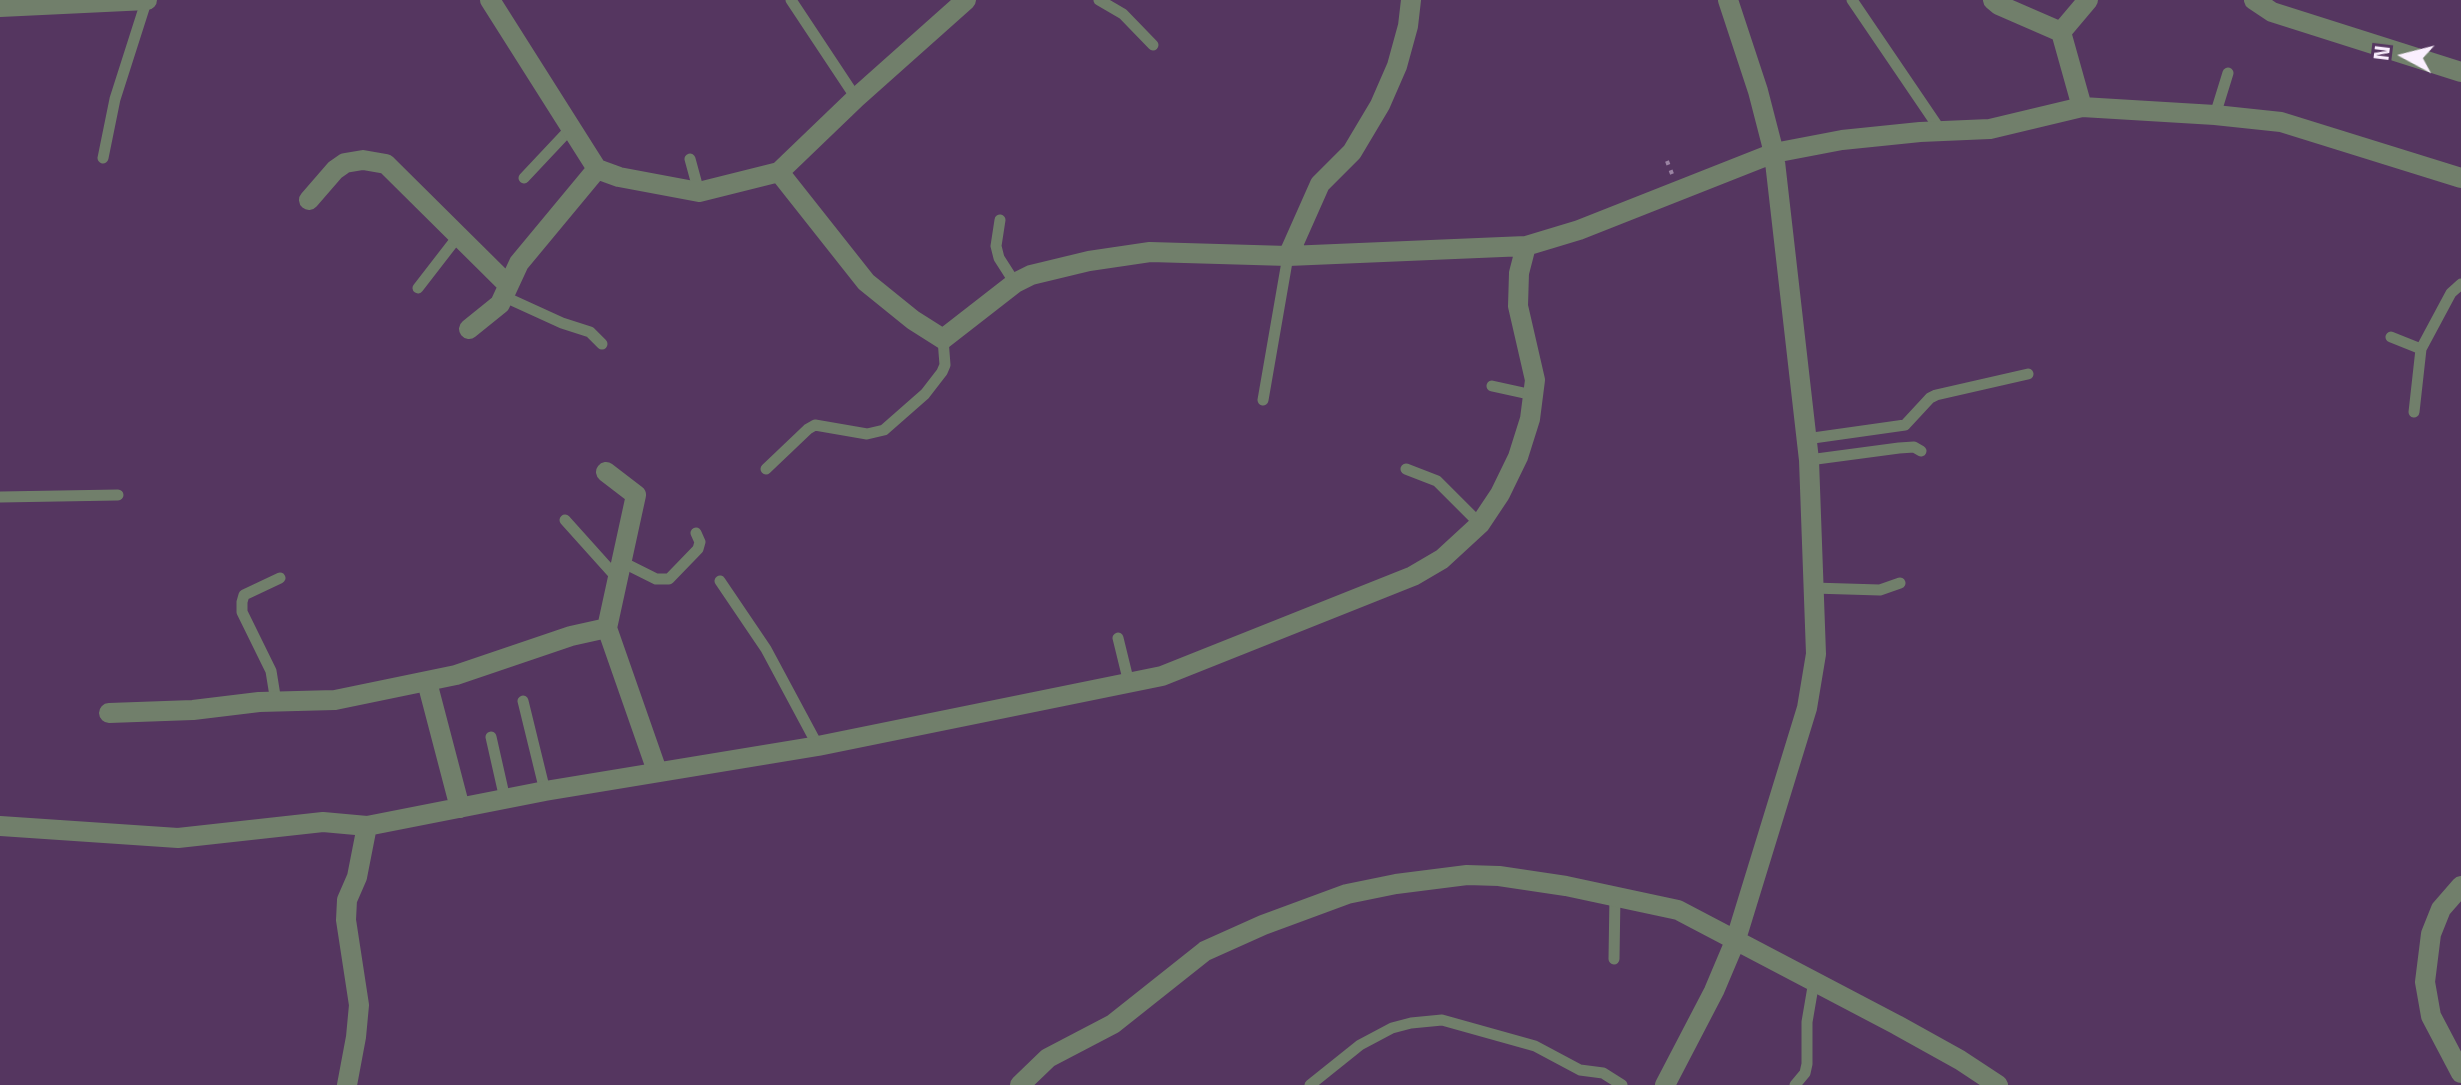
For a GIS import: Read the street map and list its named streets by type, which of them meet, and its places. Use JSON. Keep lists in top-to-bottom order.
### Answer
{
  "north": "left"
}
